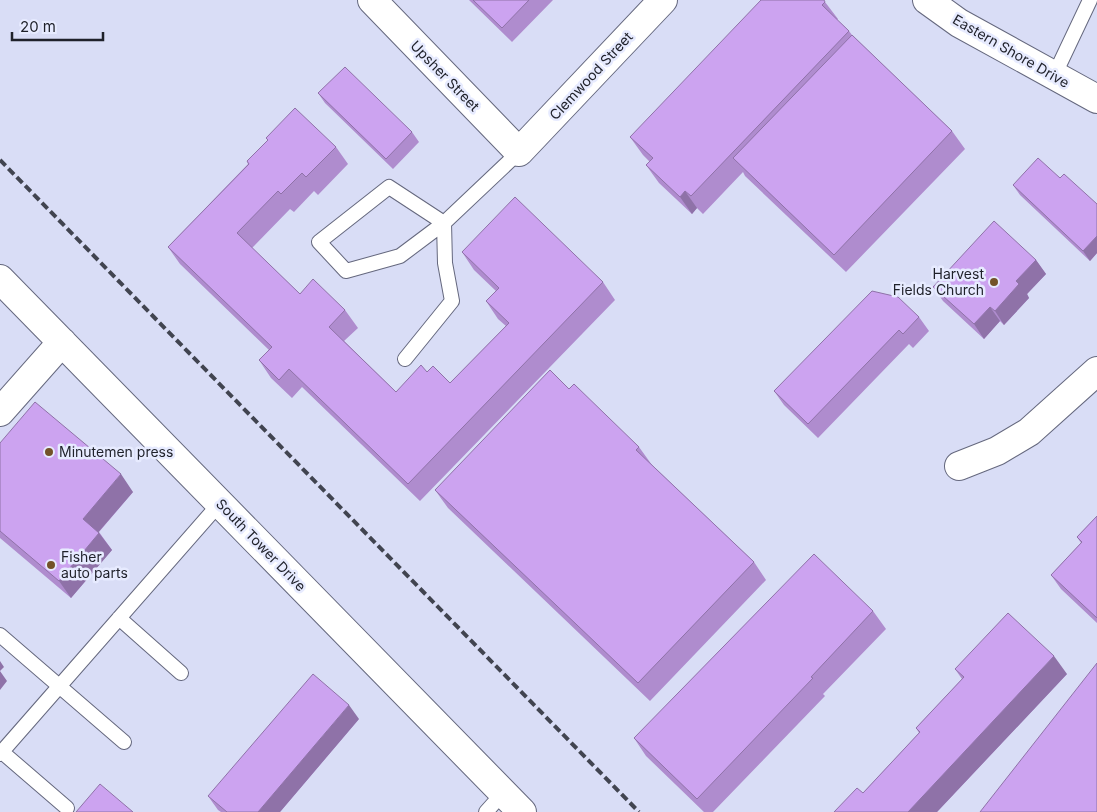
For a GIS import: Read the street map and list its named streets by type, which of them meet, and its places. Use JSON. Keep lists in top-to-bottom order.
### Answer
{
  "streets": {
    "street": [
      "Eastern Shore Drive",
      "Upsher Street",
      "Clemwood Street",
      "South Tower Drive"
    ]
  },
  "crossings": [
    ["Upsher Street", "Clemwood Street"]
  ],
  "places": ["Harvest Fields Church", "Minutemen press", "Fisher auto parts"],
  "scale_bar": "20 m"
}
